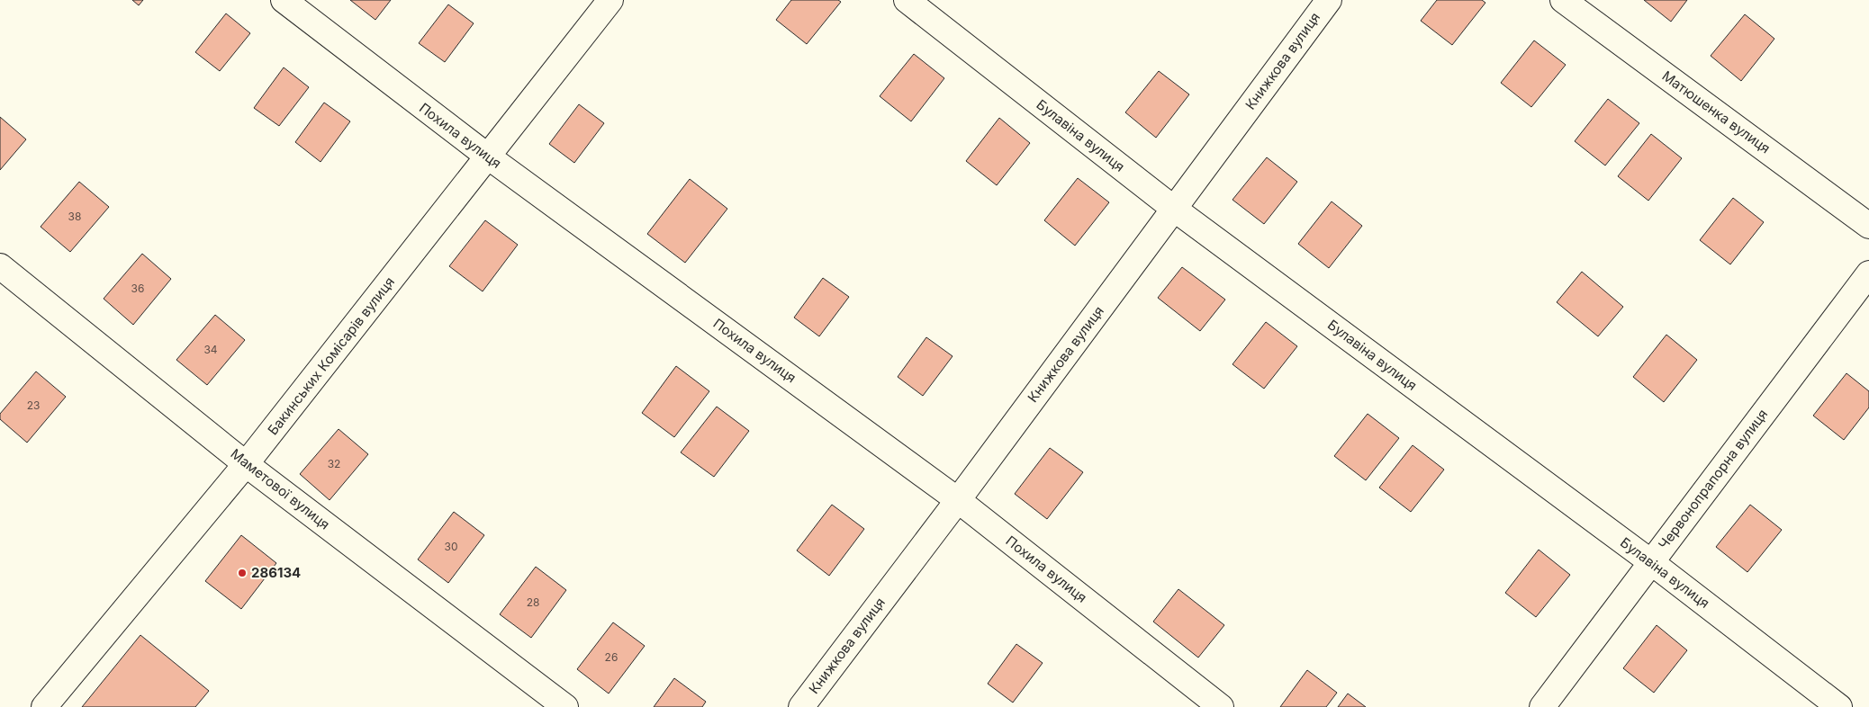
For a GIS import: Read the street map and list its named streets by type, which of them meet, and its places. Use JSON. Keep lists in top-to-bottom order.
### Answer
{
  "streets": {
    "street": [
      "Книжкова вулиця",
      "Матюшенка вулиця",
      "Похила вулиця",
      "Булавіна вулиця",
      "Бакинських Комісарів вулиця",
      "Червонопрапорна вулиця",
      "Маметової вулиця"
    ]
  },
  "crossings": [
    ["Книжкова вулиця", "Похила вулиця"],
    ["Книжкова вулиця", "Булавіна вулиця"],
    ["Похила вулиця", "Бакинських Комісарів вулиця"],
    ["Булавіна вулиця", "Червонопрапорна вулиця"],
    ["Бакинських Комісарів вулиця", "Маметової вулиця"]
  ],
  "places": ["286134"],
  "house_numbers": [
    "38",
    "36",
    "34",
    "23",
    "32",
    "30",
    "28",
    "26"
  ]
}
